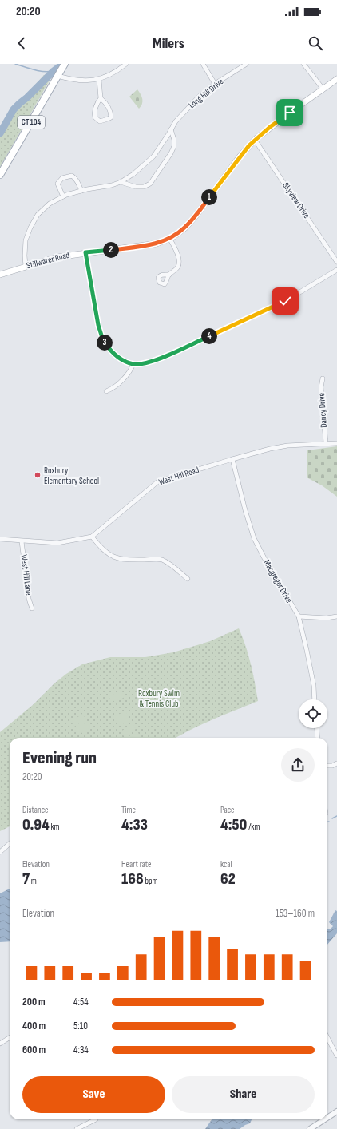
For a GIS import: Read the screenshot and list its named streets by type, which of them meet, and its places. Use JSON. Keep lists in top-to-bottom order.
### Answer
{
  "streets": {
    "main road": ["CT 104", "Stillwater Road"],
    "street": [
      "Long Hill Drive",
      "Skyview Drive",
      "Dancy Drive",
      "West Hill Road",
      "West Hill Lane",
      "Macgregor Drive"
    ]
  },
  "crossings": [
    ["Long Hill Drive", "Stillwater Road"],
    ["Skyview Drive", "Stillwater Road"],
    ["Dancy Drive", "West Hill Road"],
    ["West Hill Road", "West Hill Lane"],
    ["West Hill Road", "Macgregor Drive"]
  ],
  "parks": ["Roxbury Swim & Tennis Club"],
  "places": ["Roxbury Elementary School"],
  "page": {
    "status": "20:20",
    "header": "Milers",
    "pins": [
      "1",
      "2",
      "4",
      "3"
    ],
    "heading": ["Evening run", "20:20"],
    "stats": [
      ["Distance", "0.94 km"],
      ["Time", "4:33"],
      ["Pace", "4:50 /km"],
      ["Elevation", "7 m"],
      ["Heart rate", "168 bpm"],
      ["kcal", "62"]
    ],
    "chart": ["Elevation", "153–160 m"],
    "list": [
      {
        "name": "200 m",
        "note": "4:54"
      },
      {
        "name": "400 m",
        "note": "5:10"
      },
      {
        "name": "600 m",
        "note": "4:34"
      }
    ],
    "buttons": ["Save", "Share"]
  }
}
